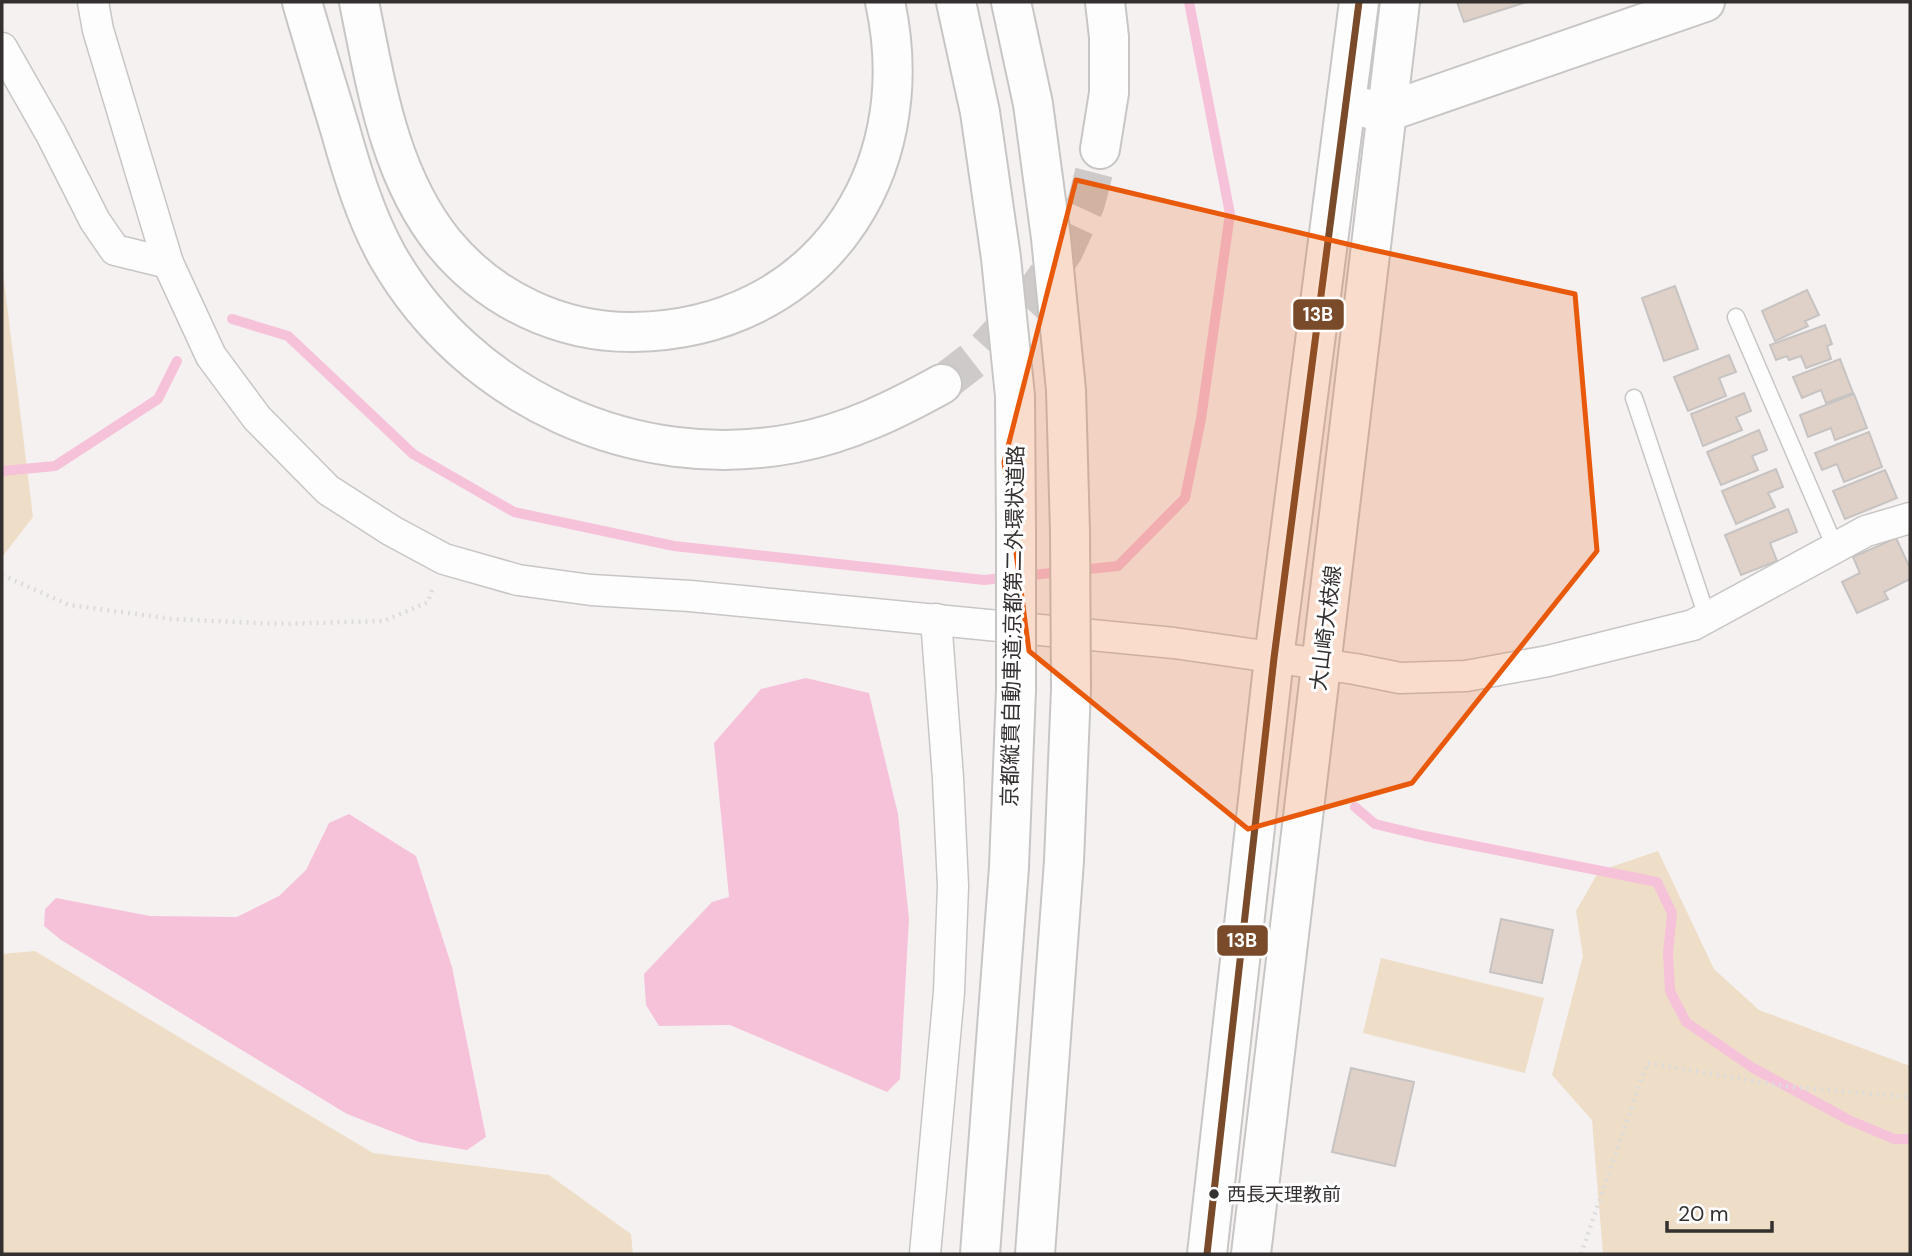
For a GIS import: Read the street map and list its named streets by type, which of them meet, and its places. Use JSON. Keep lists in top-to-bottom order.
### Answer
{
  "streets": {
    "main road": ["京都縦貫自動車道;京都第二外環状道路", "大山崎大枝線"]
  },
  "places": ["西長天理教前"],
  "lines": ["transit line 13B"],
  "scale_bar": "20 m"
}
